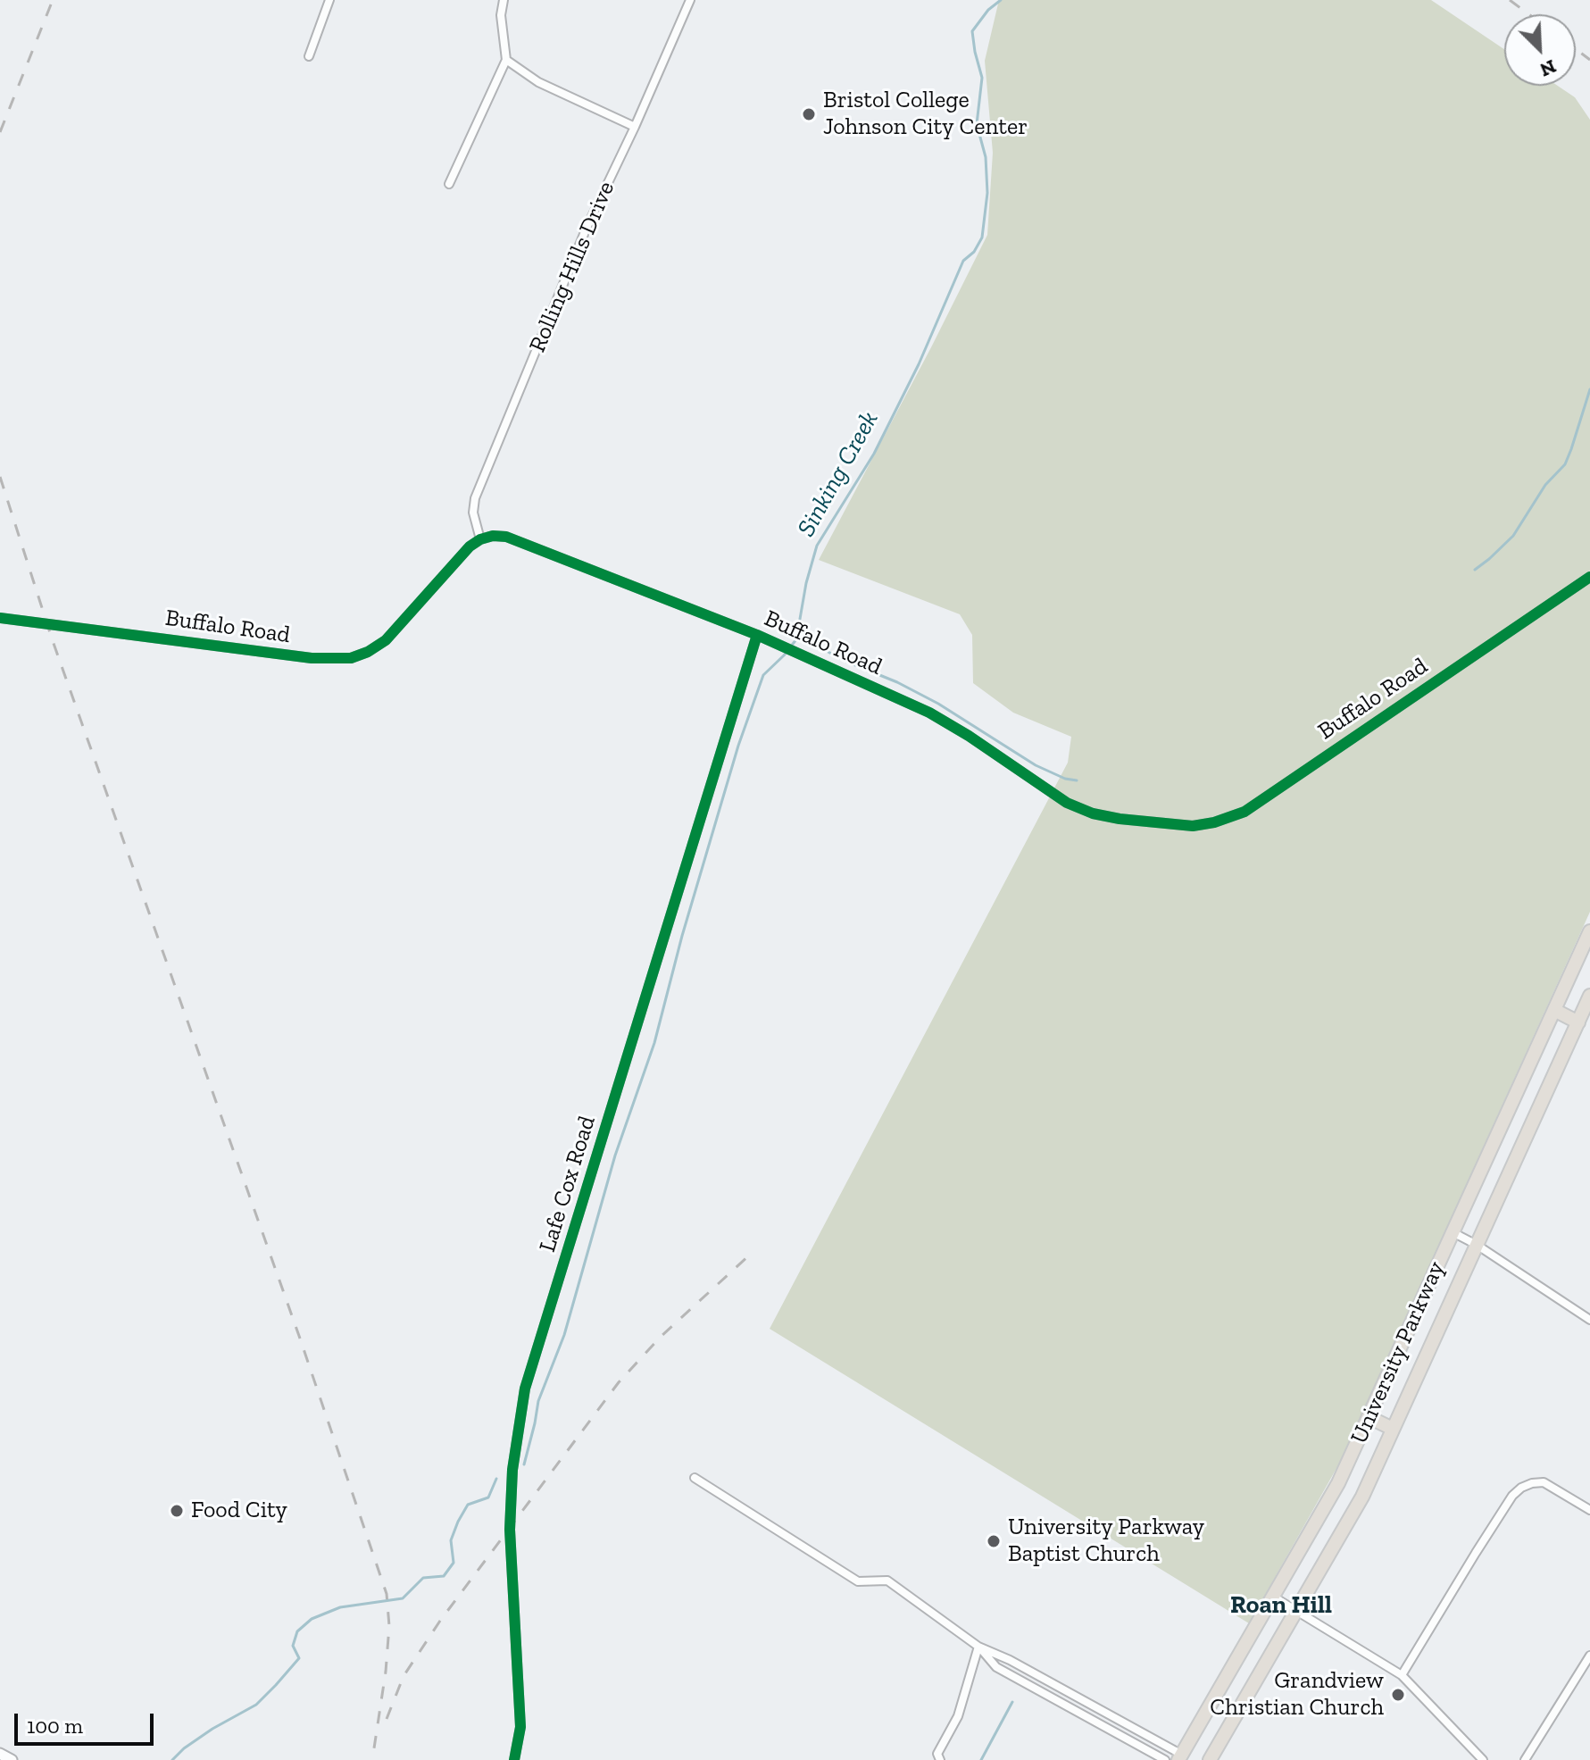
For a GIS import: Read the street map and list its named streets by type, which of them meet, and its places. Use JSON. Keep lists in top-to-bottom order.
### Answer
{
  "streets": {
    "highway": ["University Parkway"],
    "street": ["Rolling Hills Drive", "Buffalo Road", "Lafe Cox Road"]
  },
  "crossings": [
    ["Rolling Hills Drive", "Buffalo Road"],
    ["Buffalo Road", "Lafe Cox Road"]
  ],
  "districts": ["Roan Hill"],
  "water": ["Sinking Creek"],
  "places": [
    "Bristol College Johnson City Center",
    "Food City",
    "University Parkway Baptist Church",
    "Grandview Christian Church"
  ],
  "scale_bar": "100 m",
  "north": "bottom right"
}
